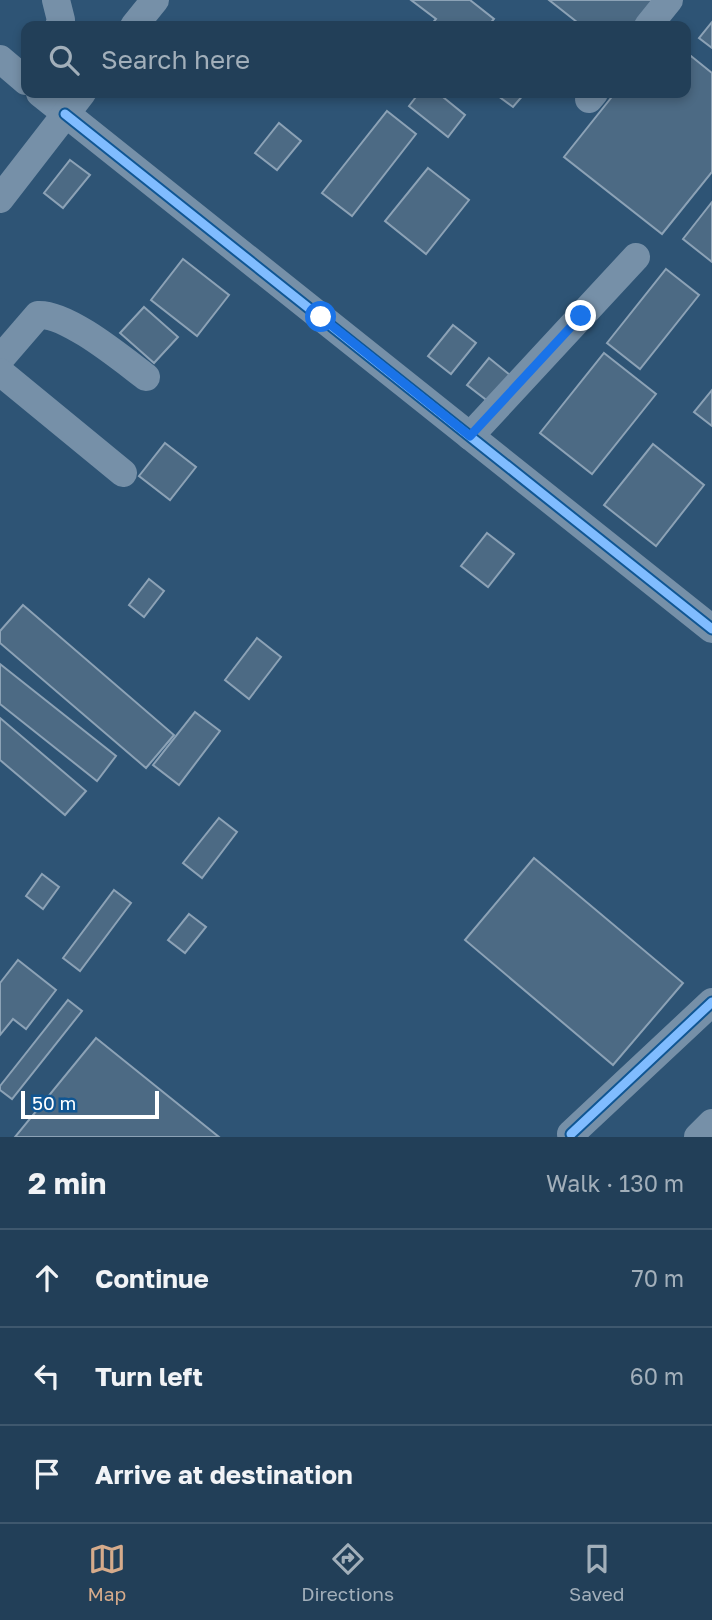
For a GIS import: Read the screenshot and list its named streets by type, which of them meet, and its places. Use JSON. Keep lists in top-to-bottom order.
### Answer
{
  "scale_bar": "50 m",
  "page": {
    "search": "Search here",
    "scale": "50 m",
    "heading": ["2 min", "Walk · 130 m"],
    "list": [
      ["Continue", "70 m"],
      ["Turn left", "60 m"],
      "Arrive at destination"
    ],
    "nav": ["Map", "Directions", "Saved"]
  }
}
